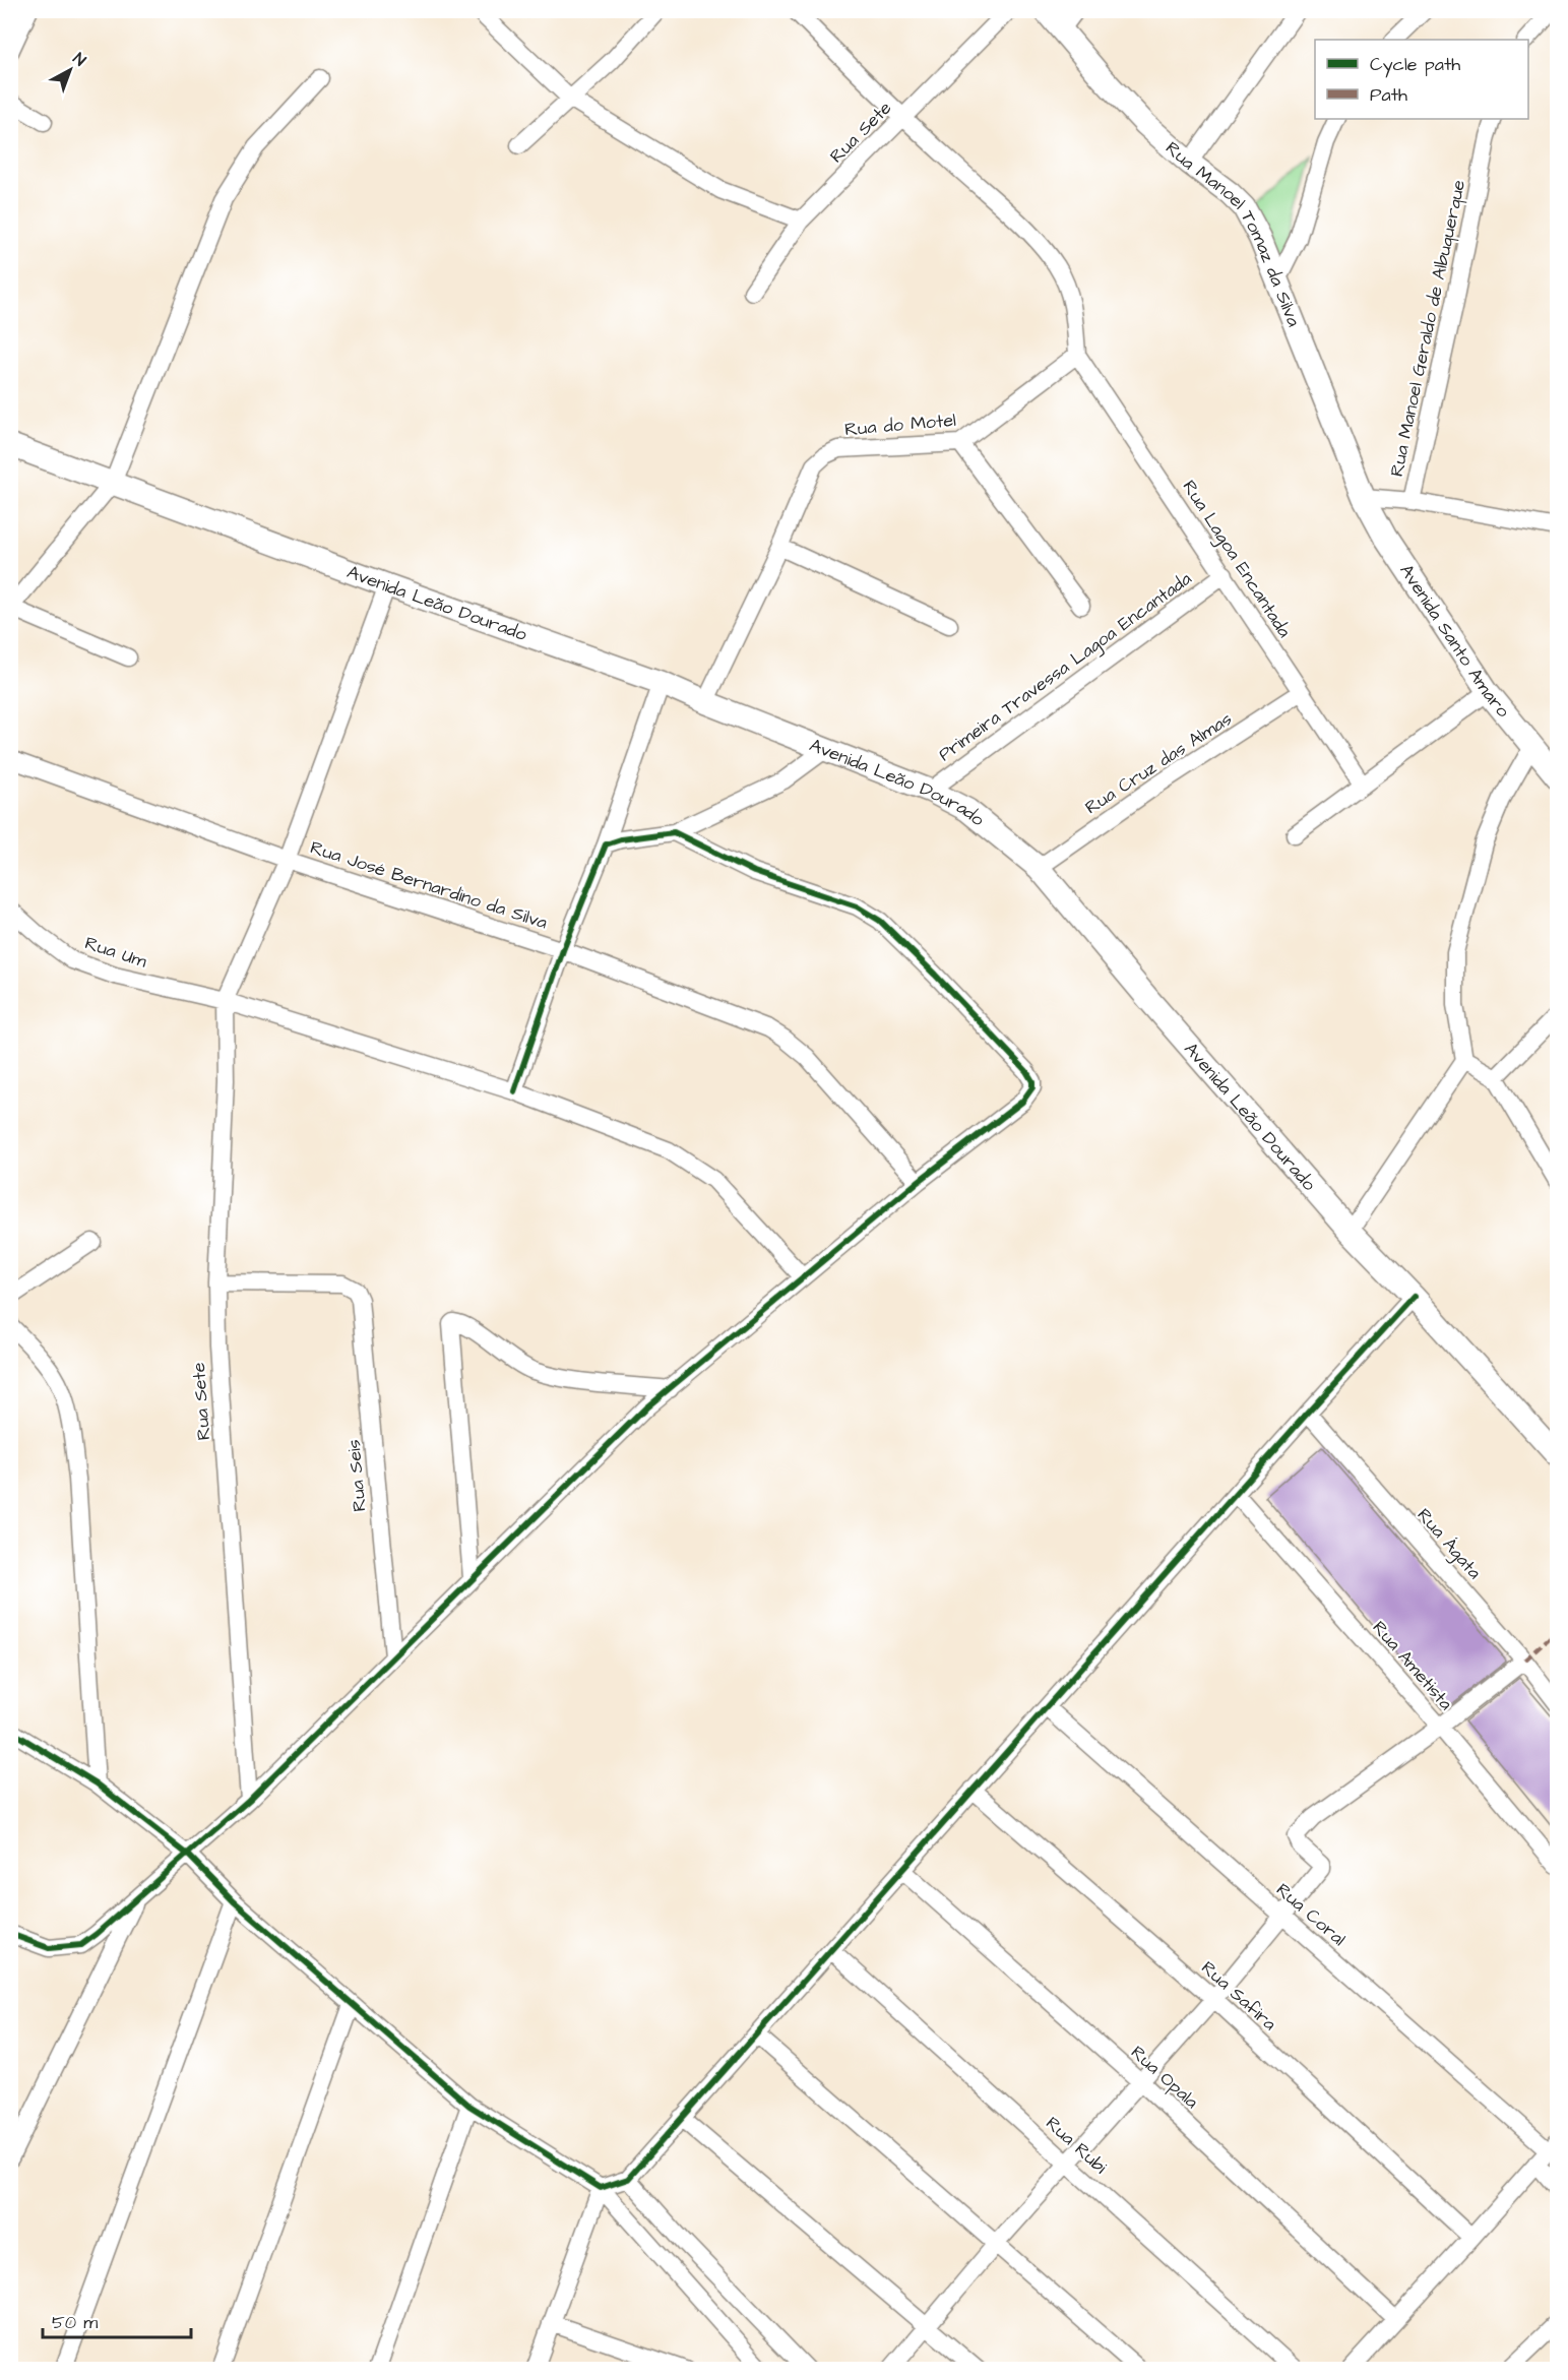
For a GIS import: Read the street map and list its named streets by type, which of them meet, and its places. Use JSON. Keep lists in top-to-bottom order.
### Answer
{
  "streets": {
    "main road": ["Rua Manoel Tomaz da Silva", "Avenida Leão Dourado", "Avenida Santo Amaro"],
    "street": [
      "Rua Sete",
      "Rua Manoel Geraldo de Albuquerque",
      "Rua do Motel",
      "Rua Lagoa Encantada",
      "Primeira Travessa Lagoa Encantada",
      "Rua Cruz das Almas",
      "Rua José Bernardino da Silva",
      "Rua Um",
      "Rua Seis",
      "Rua Ágata",
      "Rua Ametista",
      "Rua Coral",
      "Rua Safira",
      "Rua Opala",
      "Rua Rubi"
    ]
  },
  "crossings": [
    ["Rua Sete", "Rua Um"],
    ["Rua Sete", "Rua Seis"],
    ["Rua Manoel Tomaz da Silva", "Rua Manoel Geraldo de Albuquerque"],
    ["Rua Manoel Tomaz da Silva", "Avenida Santo Amaro"],
    ["Rua Manoel Geraldo de Albuquerque", "Avenida Santo Amaro"],
    ["Rua do Motel", "Rua Lagoa Encantada"],
    ["Rua Lagoa Encantada", "Primeira Travessa Lagoa Encantada"],
    ["Rua Lagoa Encantada", "Rua Cruz das Almas"],
    ["Avenida Leão Dourado", "Primeira Travessa Lagoa Encantada"],
    ["Avenida Leão Dourado", "Rua Cruz das Almas"]
  ],
  "legend": ["Cycle path", "Path"],
  "scale_bar": "50 m",
  "north": "top right"
}
